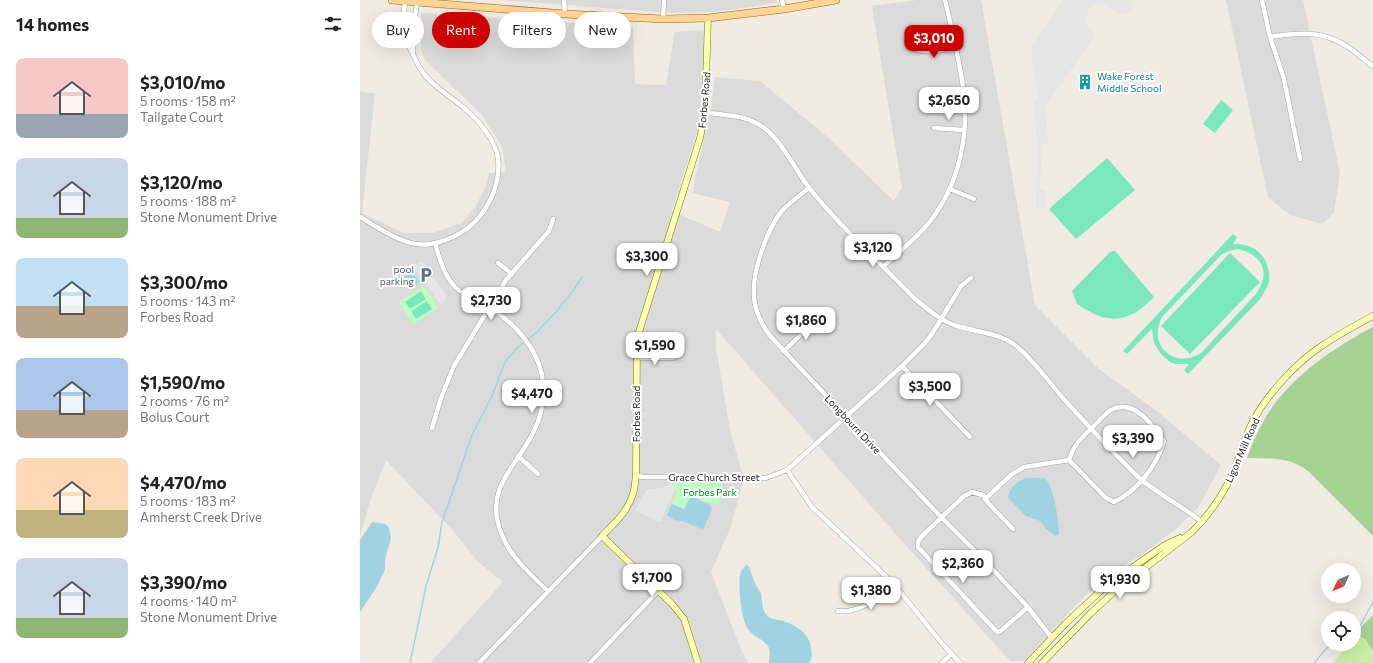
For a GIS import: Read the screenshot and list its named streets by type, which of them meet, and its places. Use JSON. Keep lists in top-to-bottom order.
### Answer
{
  "streets": {
    "street": [
      "Forbes Road",
      "Longbourn Drive",
      "Ligon Mill Road",
      "Grace Church Street"
    ]
  },
  "crossings": [
    ["Forbes Road", "Grace Church Street"],
    ["Longbourn Drive", "Ligon Mill Road"],
    ["Longbourn Drive", "Grace Church Street"]
  ],
  "parks": ["Forbes Park"],
  "places": {
    "building": ["Wake Forest Middle School"],
    "parking": ["pool parking"]
  },
  "north": "bottom left",
  "page": {
    "heading": "14 homes",
    "chip": [
      "Buy",
      "Rent",
      "Filters",
      "New"
    ],
    "price": [
      "$3,010",
      "$2,650",
      "$3,120",
      "$3,300",
      "$2,730",
      "$1,860",
      "$1,590",
      "$3,500",
      "$4,470",
      "$3,390",
      "$2,360",
      "$1,700",
      "$1,930",
      "$1,380"
    ],
    "list": [
      {
        "name": "$3,010/mo",
        "note": "5 rooms · 158 m² · Tailgate Court"
      },
      {
        "name": "$3,120/mo",
        "note": "5 rooms · 188 m² · Stone Monument Drive"
      },
      {
        "name": "$3,300/mo",
        "note": "5 rooms · 143 m² · Forbes Road"
      },
      {
        "name": "$1,590/mo",
        "note": "2 rooms · 76 m² · Bolus Court"
      },
      {
        "name": "$4,470/mo",
        "note": "5 rooms · 183 m² · Amherst Creek Drive"
      },
      {
        "name": "$3,390/mo",
        "note": "4 rooms · 140 m² · Stone Monument Drive"
      }
    ]
  }
}
